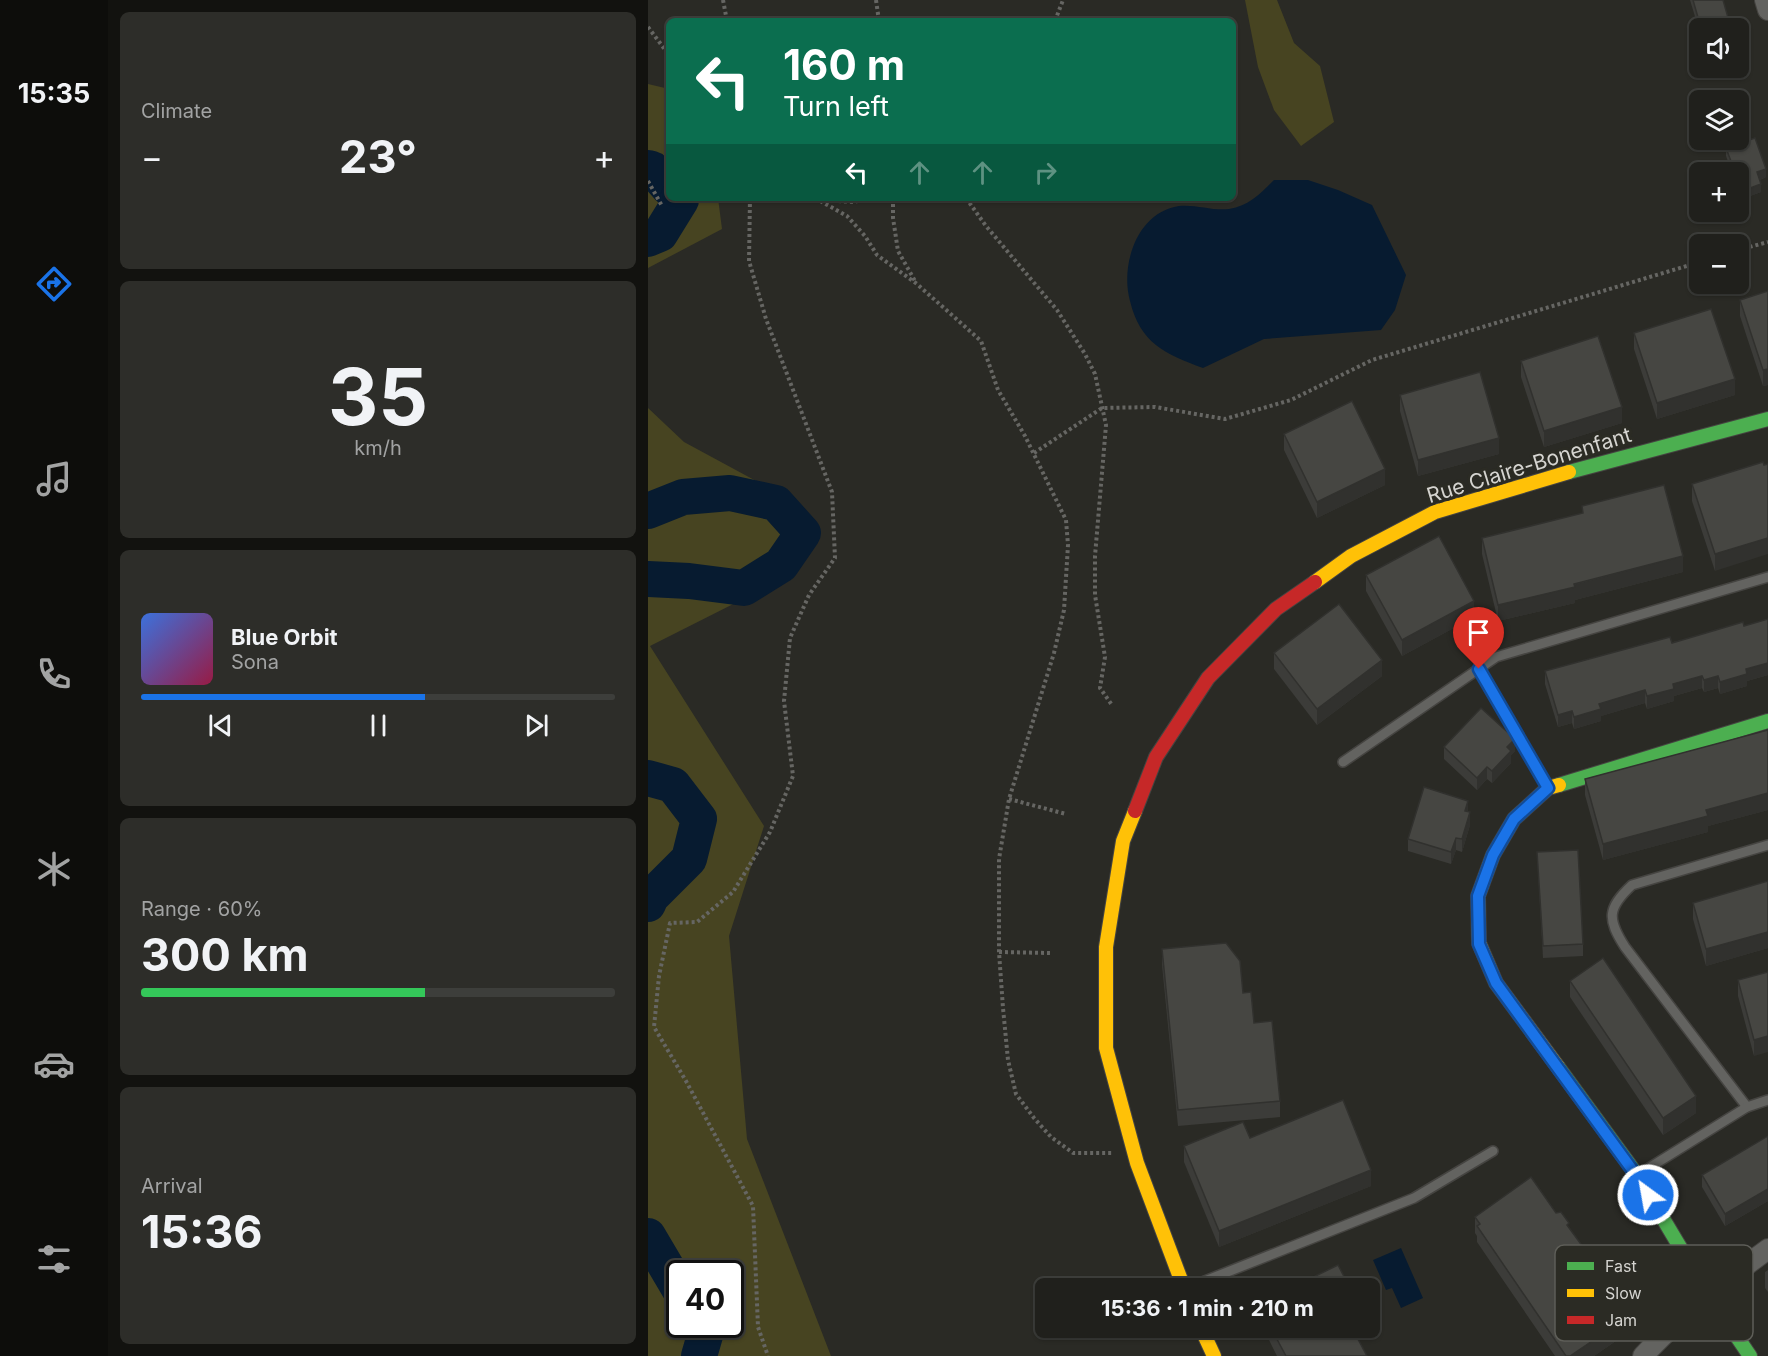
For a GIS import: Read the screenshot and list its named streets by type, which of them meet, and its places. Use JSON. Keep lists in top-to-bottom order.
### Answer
{
  "streets": {
    "street": ["Rue Claire-Bonenfant"]
  },
  "legend": ["Fast", "Slow", "Jam"],
  "page": {
    "tabs": "15:35",
    "tile": [
      "Climate",
      ["35", "km/h"],
      ["Range · 60%", "300 km"],
      ["Arrival", "15:36"]
    ],
    "map_buttons": ["+", "−"],
    "turn": ["160 m", "Turn left"],
    "heat": ["−", "23°", "+"],
    "song": ["Blue Orbit", "Sona"],
    "limit": "40",
    "trip": "15:36 · 1 min · 210 m"
  }
}
